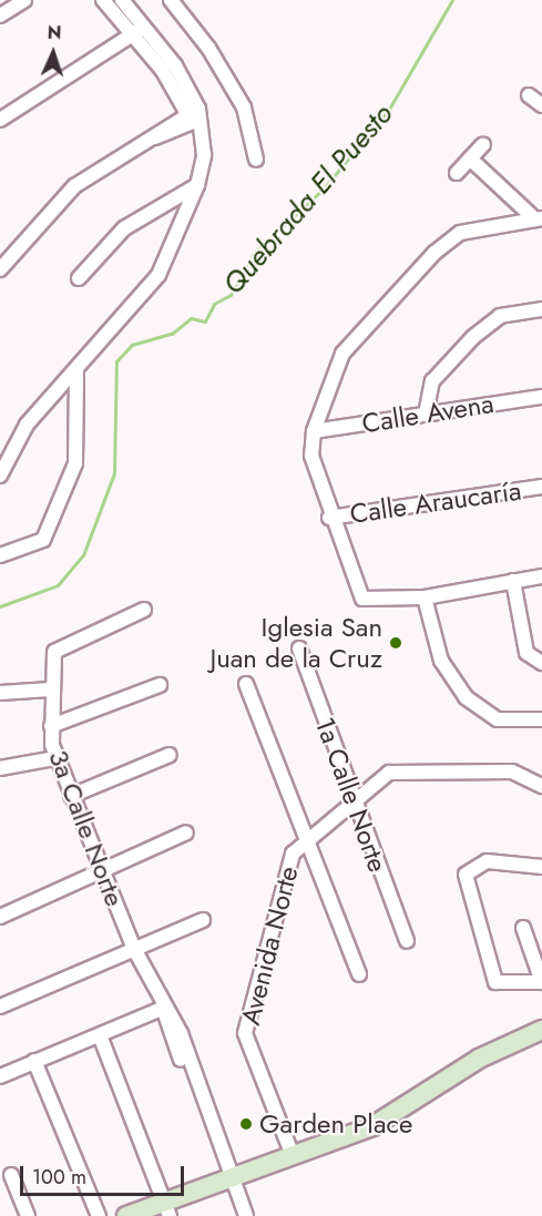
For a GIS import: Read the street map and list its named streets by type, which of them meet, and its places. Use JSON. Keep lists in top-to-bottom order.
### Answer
{
  "streets": {
    "street": [
      "Calle Avena",
      "Calle Araucaría",
      "1a Calle Norte",
      "3a Calle Norte",
      "Avenida Norte"
    ]
  },
  "crossings": [
    ["1a Calle Norte", "Avenida Norte"]
  ],
  "water": ["Quebrada El Puesto"],
  "places": ["Iglesia San Juan de la Cruz", "Garden Place"],
  "scale_bar": "100 m",
  "north": "top"
}
